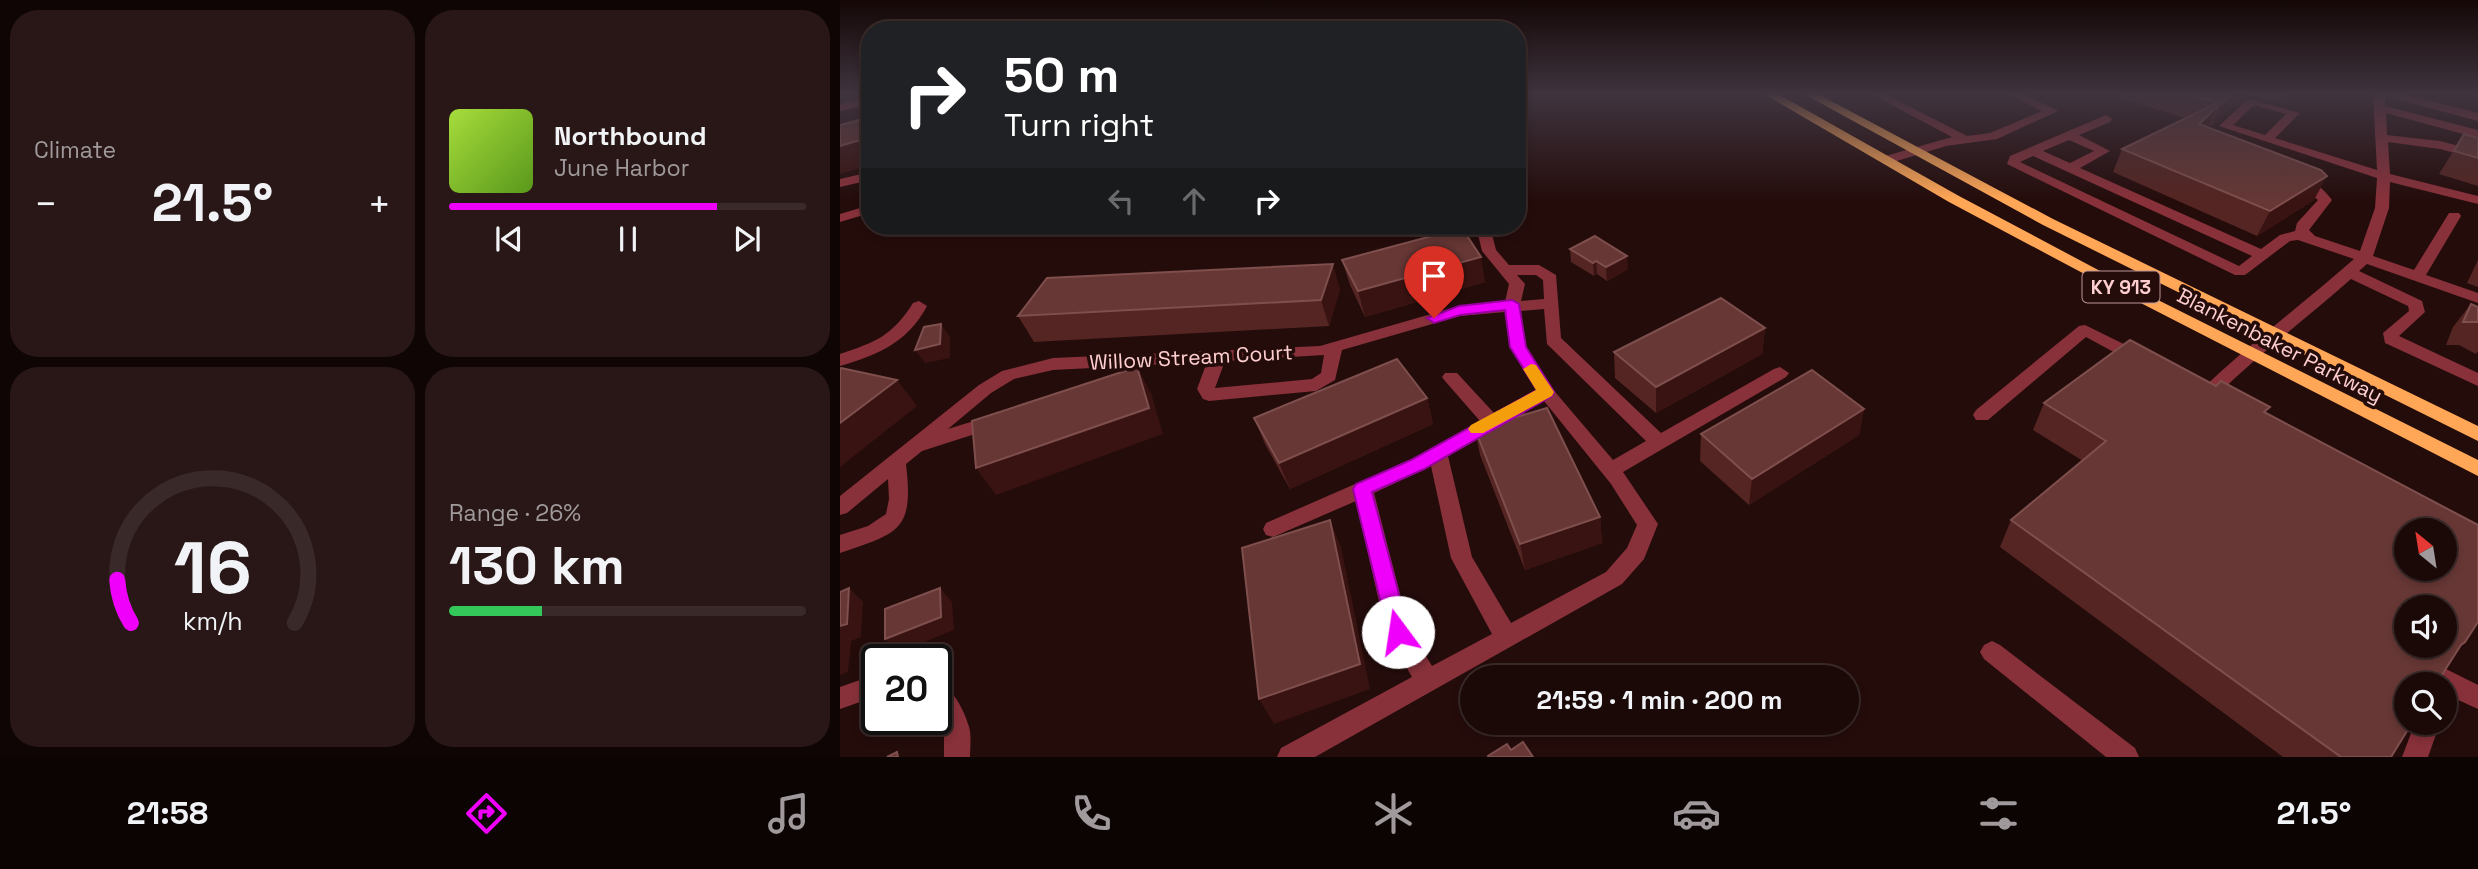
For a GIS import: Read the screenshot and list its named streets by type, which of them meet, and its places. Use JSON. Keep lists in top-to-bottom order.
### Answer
{
  "streets": {
    "main road": ["KY 913", "Blankenbaker Parkway"],
    "street": ["Willow Stream Court"]
  },
  "north": "top left",
  "page": {
    "tile": [
      "Climate",
      ["Range · 26%", "130 km"]
    ],
    "turn": ["50 m", "Turn right"],
    "song": ["Northbound", "June Harbor"],
    "heat": ["−", "21.5°", "+"],
    "limit": "20",
    "trip": "21:59 · 1 min · 200 m",
    "tabs": ["21:58", "21.5°"],
    "gauge": ["16", "km/h"]
  }
}
